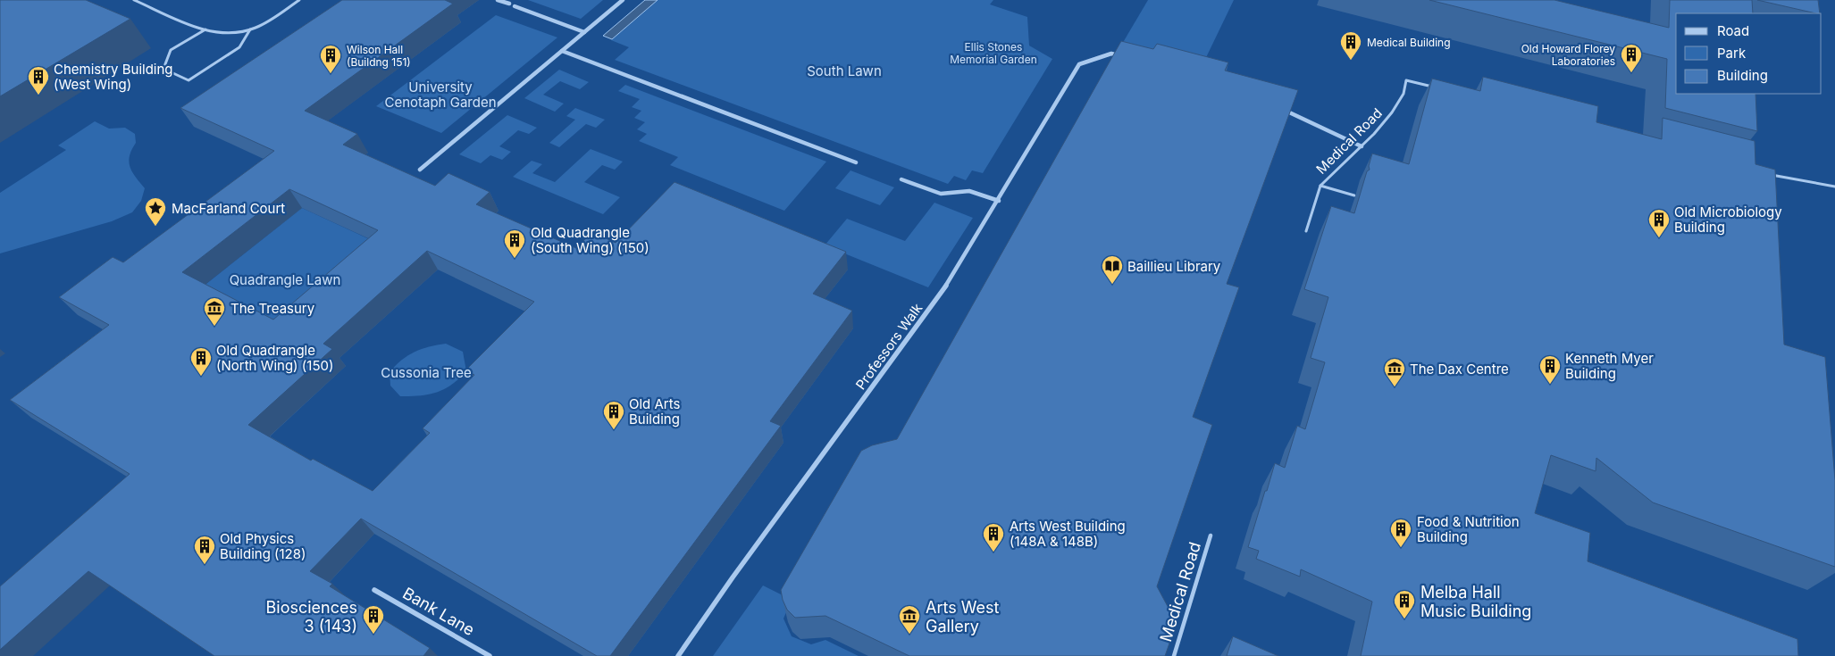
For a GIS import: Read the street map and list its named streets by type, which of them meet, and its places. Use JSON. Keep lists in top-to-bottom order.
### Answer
{
  "streets": {
    "street": ["Professors Walk", "Bank Lane"],
    "lane": ["Medical Road"]
  },
  "parks": [
    "Ellis Stones Memorial Garden",
    "South Lawn",
    "University Cenotaph Garden",
    "Quadrangle Lawn",
    "Cussonia Tree"
  ],
  "places": {
    "building": [
      "Medical Building",
      "Old Howard Florey Laboratories",
      "Wilson Hall (Buildng 151)",
      "Chemistry Building (West Wing)",
      "Old Microbiology Building",
      "Old Quadrangle (South Wing) (150)",
      "Old Quadrangle (North Wing) (150)",
      "Kenneth Myer Building",
      "Old Arts Building",
      "Food & Nutrition Building",
      "Arts West Building (148A & 148B)",
      "Old Physics Building (128)",
      "Melba Hall Music Building",
      "Biosciences 3 (143)"
    ],
    "place": ["MacFarland Court"],
    "library": ["Baillieu Library"],
    "museum": ["The Treasury", "The Dax Centre", "Arts West Gallery"]
  },
  "legend": ["Road", "Park", "Building"]
}
